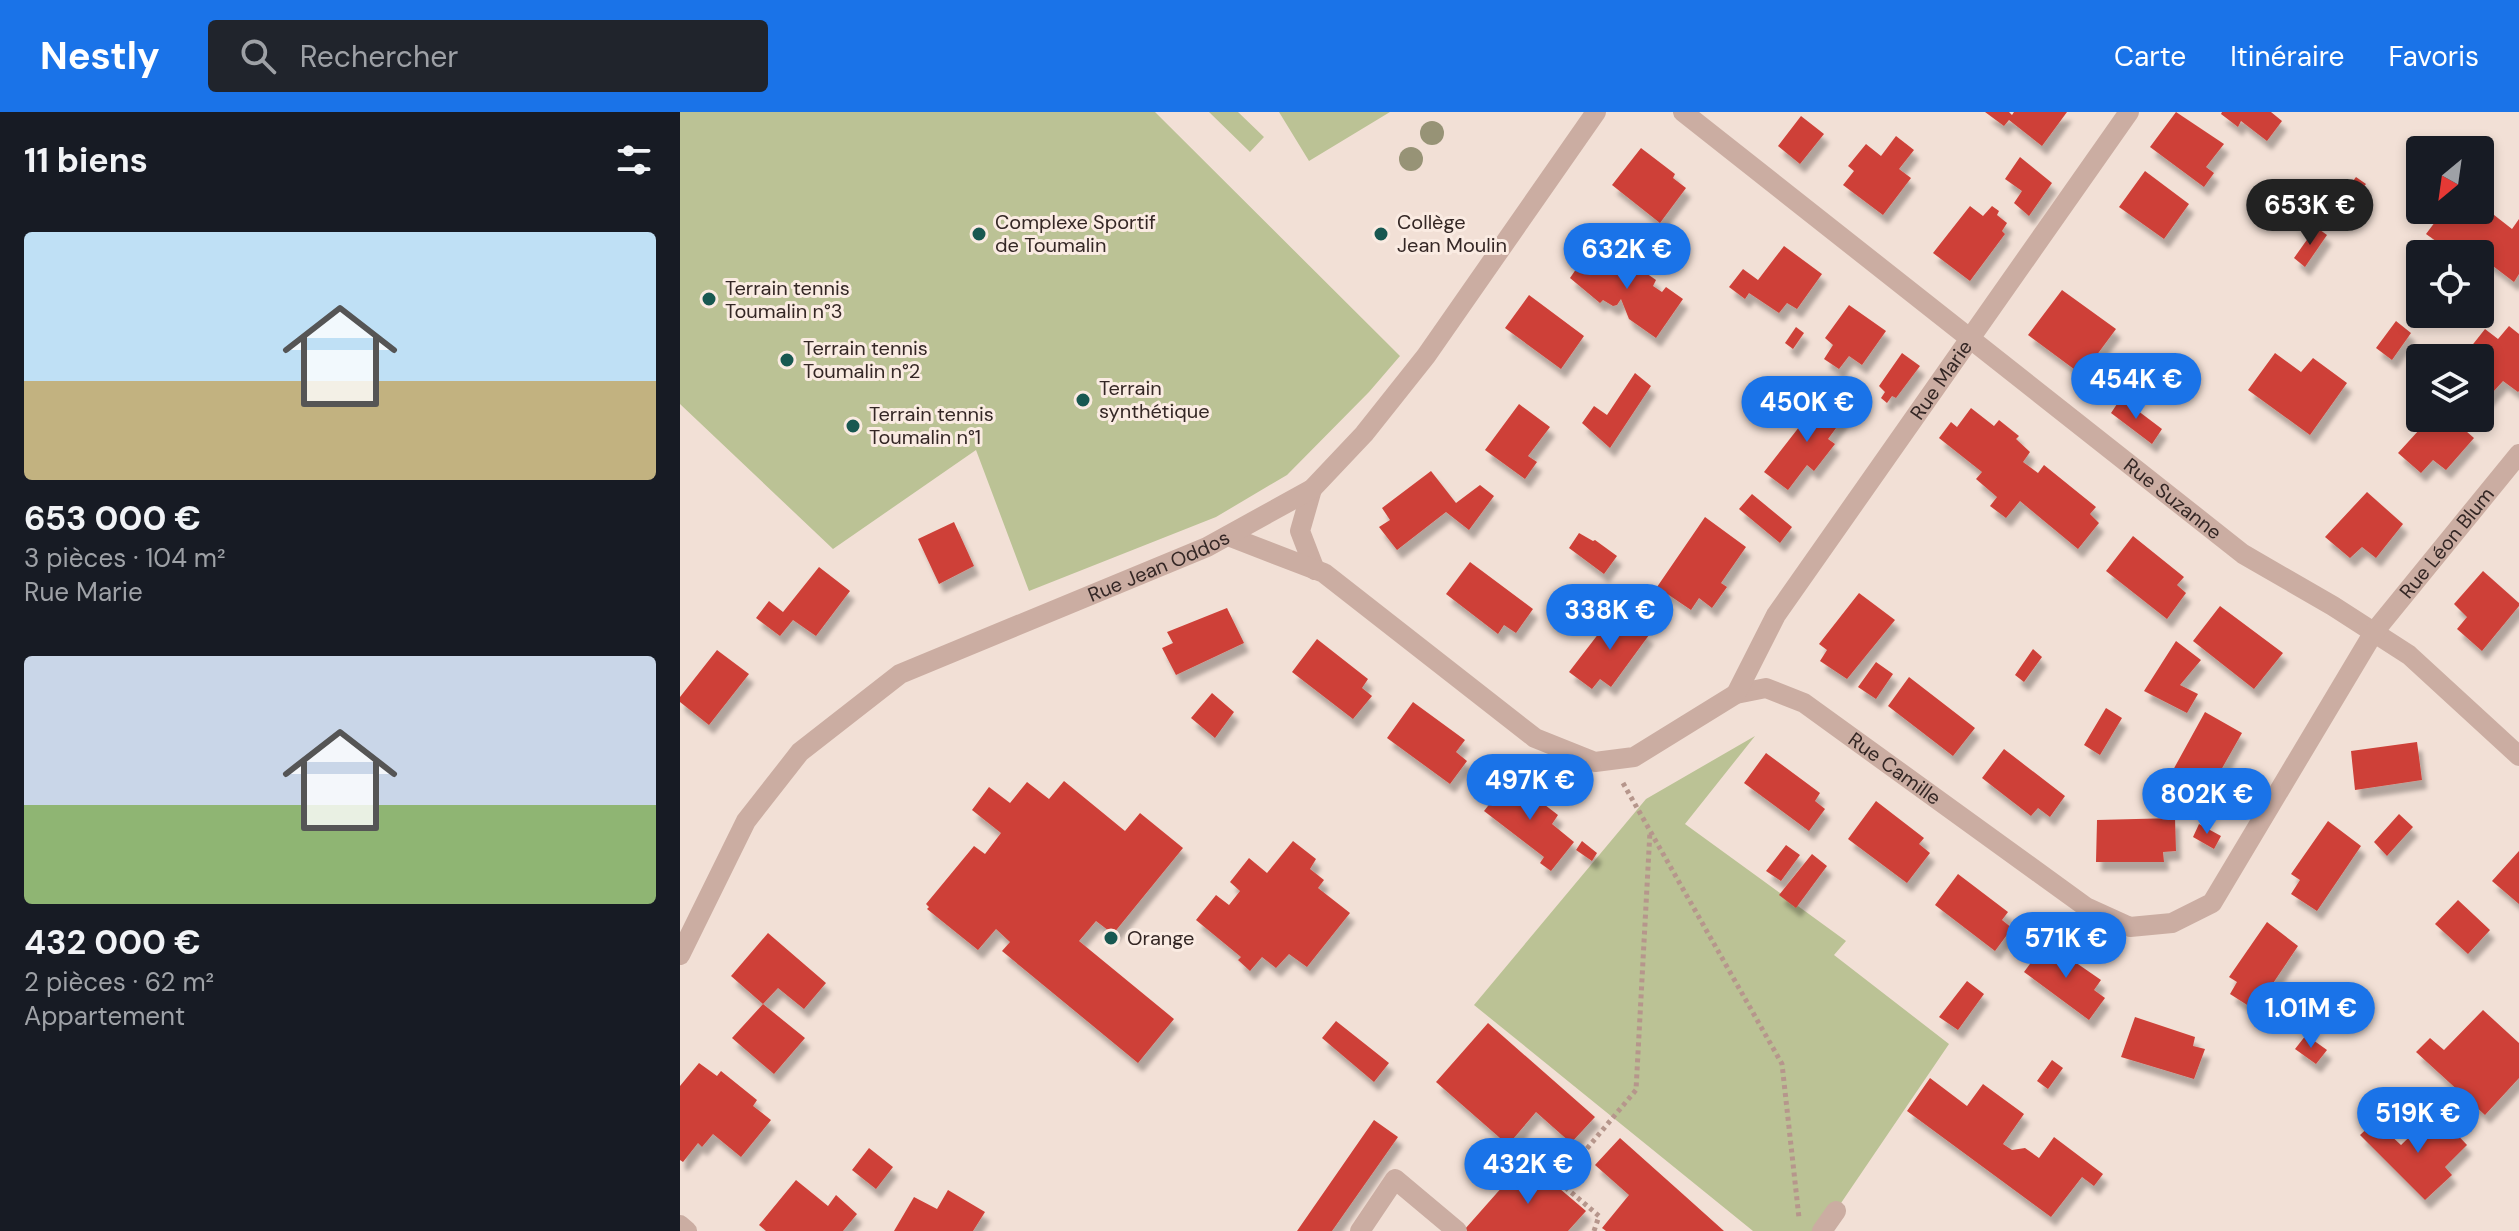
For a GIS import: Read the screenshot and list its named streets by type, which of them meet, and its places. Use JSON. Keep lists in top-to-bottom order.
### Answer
{
  "streets": {
    "street": [
      "Rue Marie",
      "Rue Suzanne",
      "Rue Léon Blum",
      "Rue Jean Oddos",
      "Rue Camille"
    ]
  },
  "crossings": [
    ["Rue Marie", "Rue Suzanne"],
    ["Rue Marie", "Rue Camille"],
    ["Rue Suzanne", "Rue Léon Blum"],
    ["Rue Suzanne", "Rue Camille"],
    ["Rue Léon Blum", "Rue Camille"],
    ["Rue Jean Oddos", "Rue Camille"]
  ],
  "places": [
    "Complexe Sportif de Toumalin",
    "Collège Jean Moulin",
    "Terrain tennis Toumalin n°3",
    "Terrain tennis Toumalin n°2",
    "Terrain synthétique",
    "Terrain tennis Toumalin n°1",
    "Orange"
  ],
  "north": "bottom left",
  "page": {
    "header": "Nestly",
    "search": "Rechercher",
    "nav": ["Carte", "Itinéraire", "Favoris"],
    "heading": "11 biens",
    "price": [
      "653K €",
      "632K €",
      "454K €",
      "450K €",
      "338K €",
      "497K €",
      "802K €",
      "571K €",
      "1.01M €",
      "519K €",
      "432K €"
    ],
    "list": [
      {
        "name": "653 000 €",
        "note": "3 pièces · 104 m² · Rue Marie"
      },
      {
        "name": "432 000 €",
        "note": "2 pièces · 62 m² · Appartement"
      }
    ]
  }
}
